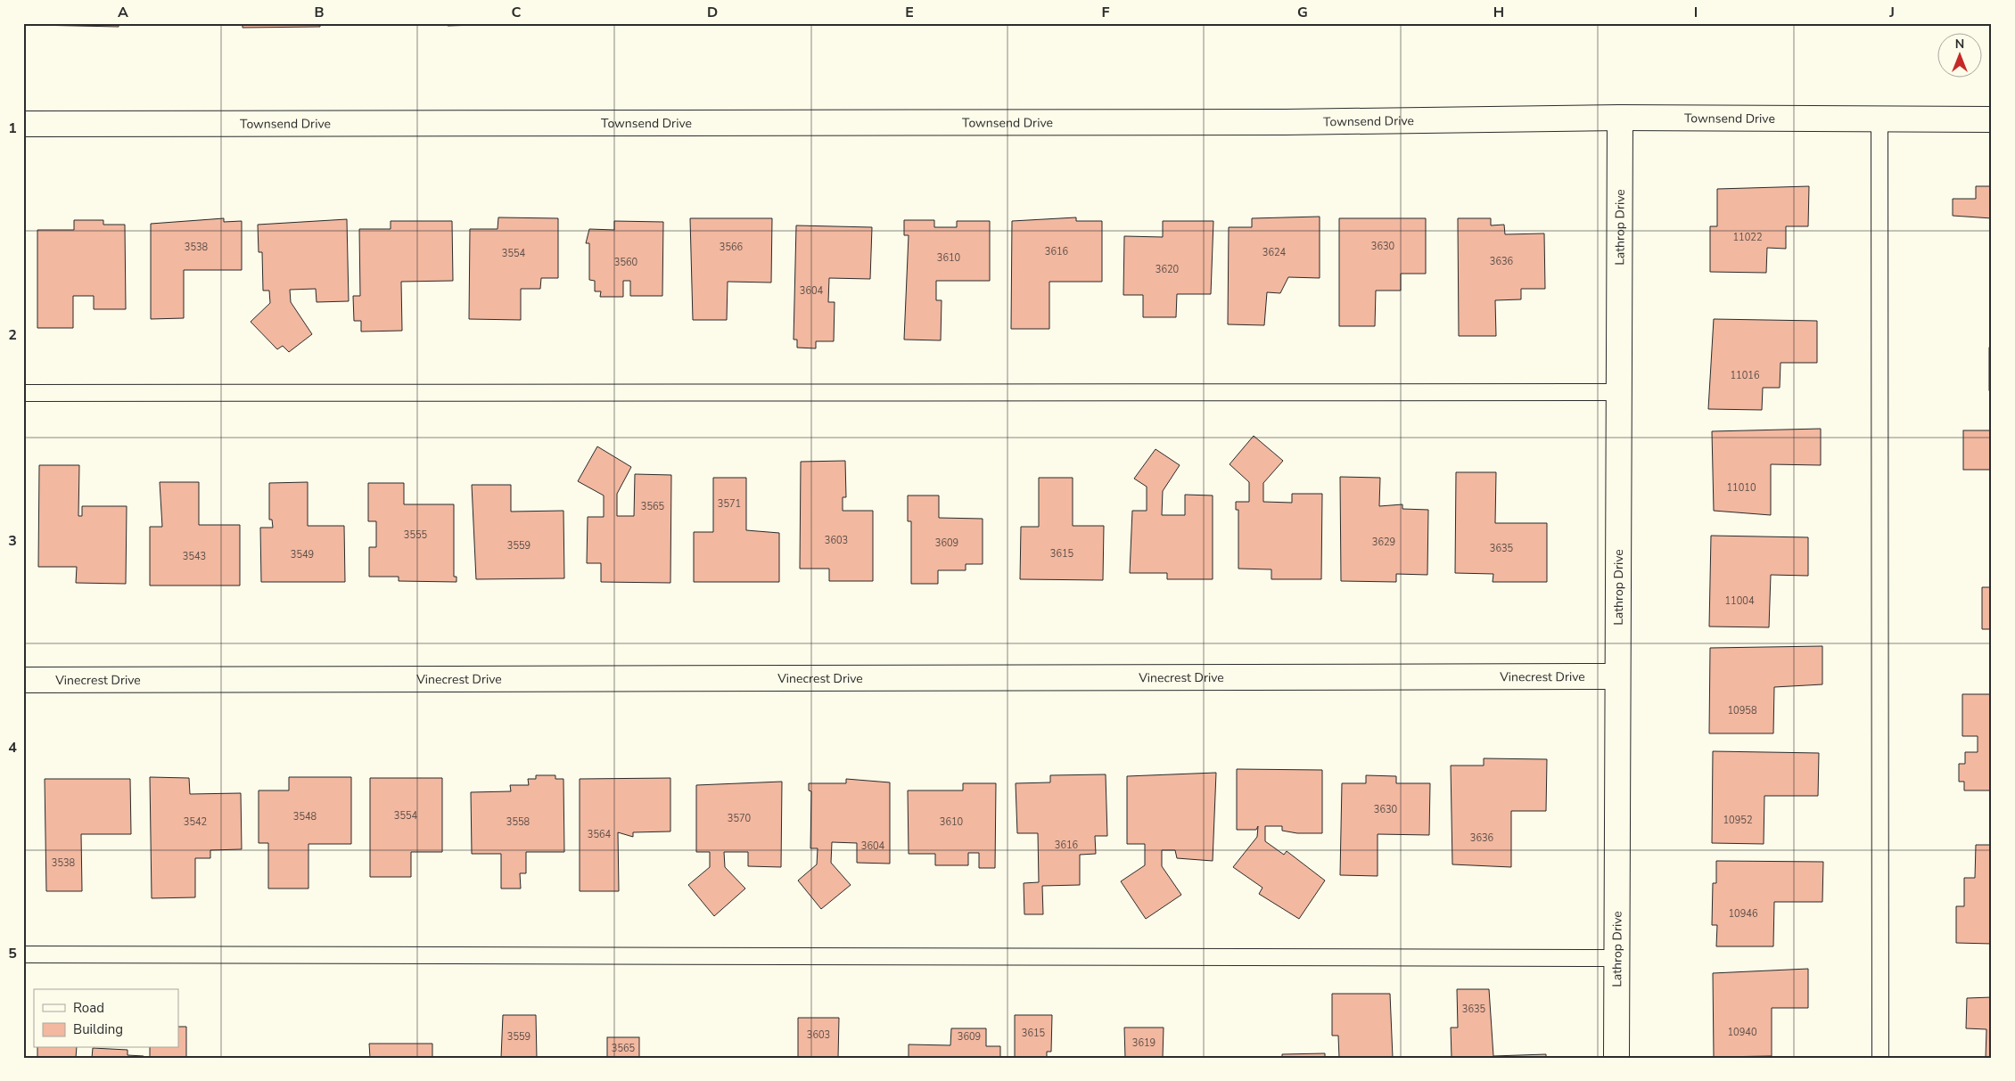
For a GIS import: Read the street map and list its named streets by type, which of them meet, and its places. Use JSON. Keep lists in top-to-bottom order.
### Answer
{
  "streets": {
    "street": ["Townsend Drive", "Lathrop Drive", "Vinecrest Drive"]
  },
  "crossings": [
    ["Townsend Drive", "Lathrop Drive"],
    ["Lathrop Drive", "Vinecrest Drive"]
  ],
  "house_numbers": [
    "11022",
    "3630",
    "3538",
    "3566",
    "3616",
    "3624",
    "3554",
    "3610",
    "3636",
    "3560",
    "3620",
    "3604",
    "11016",
    "11010",
    "3571",
    "3565",
    "3555",
    "3603",
    "3629",
    "3609",
    "3559",
    "3635",
    "3615",
    "3549",
    "3543",
    "11004",
    "10958",
    "3630",
    "3554",
    "3548",
    "3570",
    "10952",
    "3542",
    "3558",
    "3610",
    "3564",
    "3636",
    "3616",
    "3604",
    "3538",
    "10946",
    "3635",
    "10940",
    "3615",
    "3603",
    "3559",
    "3609",
    "3619",
    "3565"
  ],
  "legend": ["Road", "Building"],
  "north": "top",
  "grid": {
    "columns": [
      "A",
      "B",
      "C",
      "D",
      "E",
      "F",
      "G",
      "H",
      "I",
      "J"
    ],
    "rows": [
      "1",
      "2",
      "3",
      "4",
      "5"
    ]
  }
}
